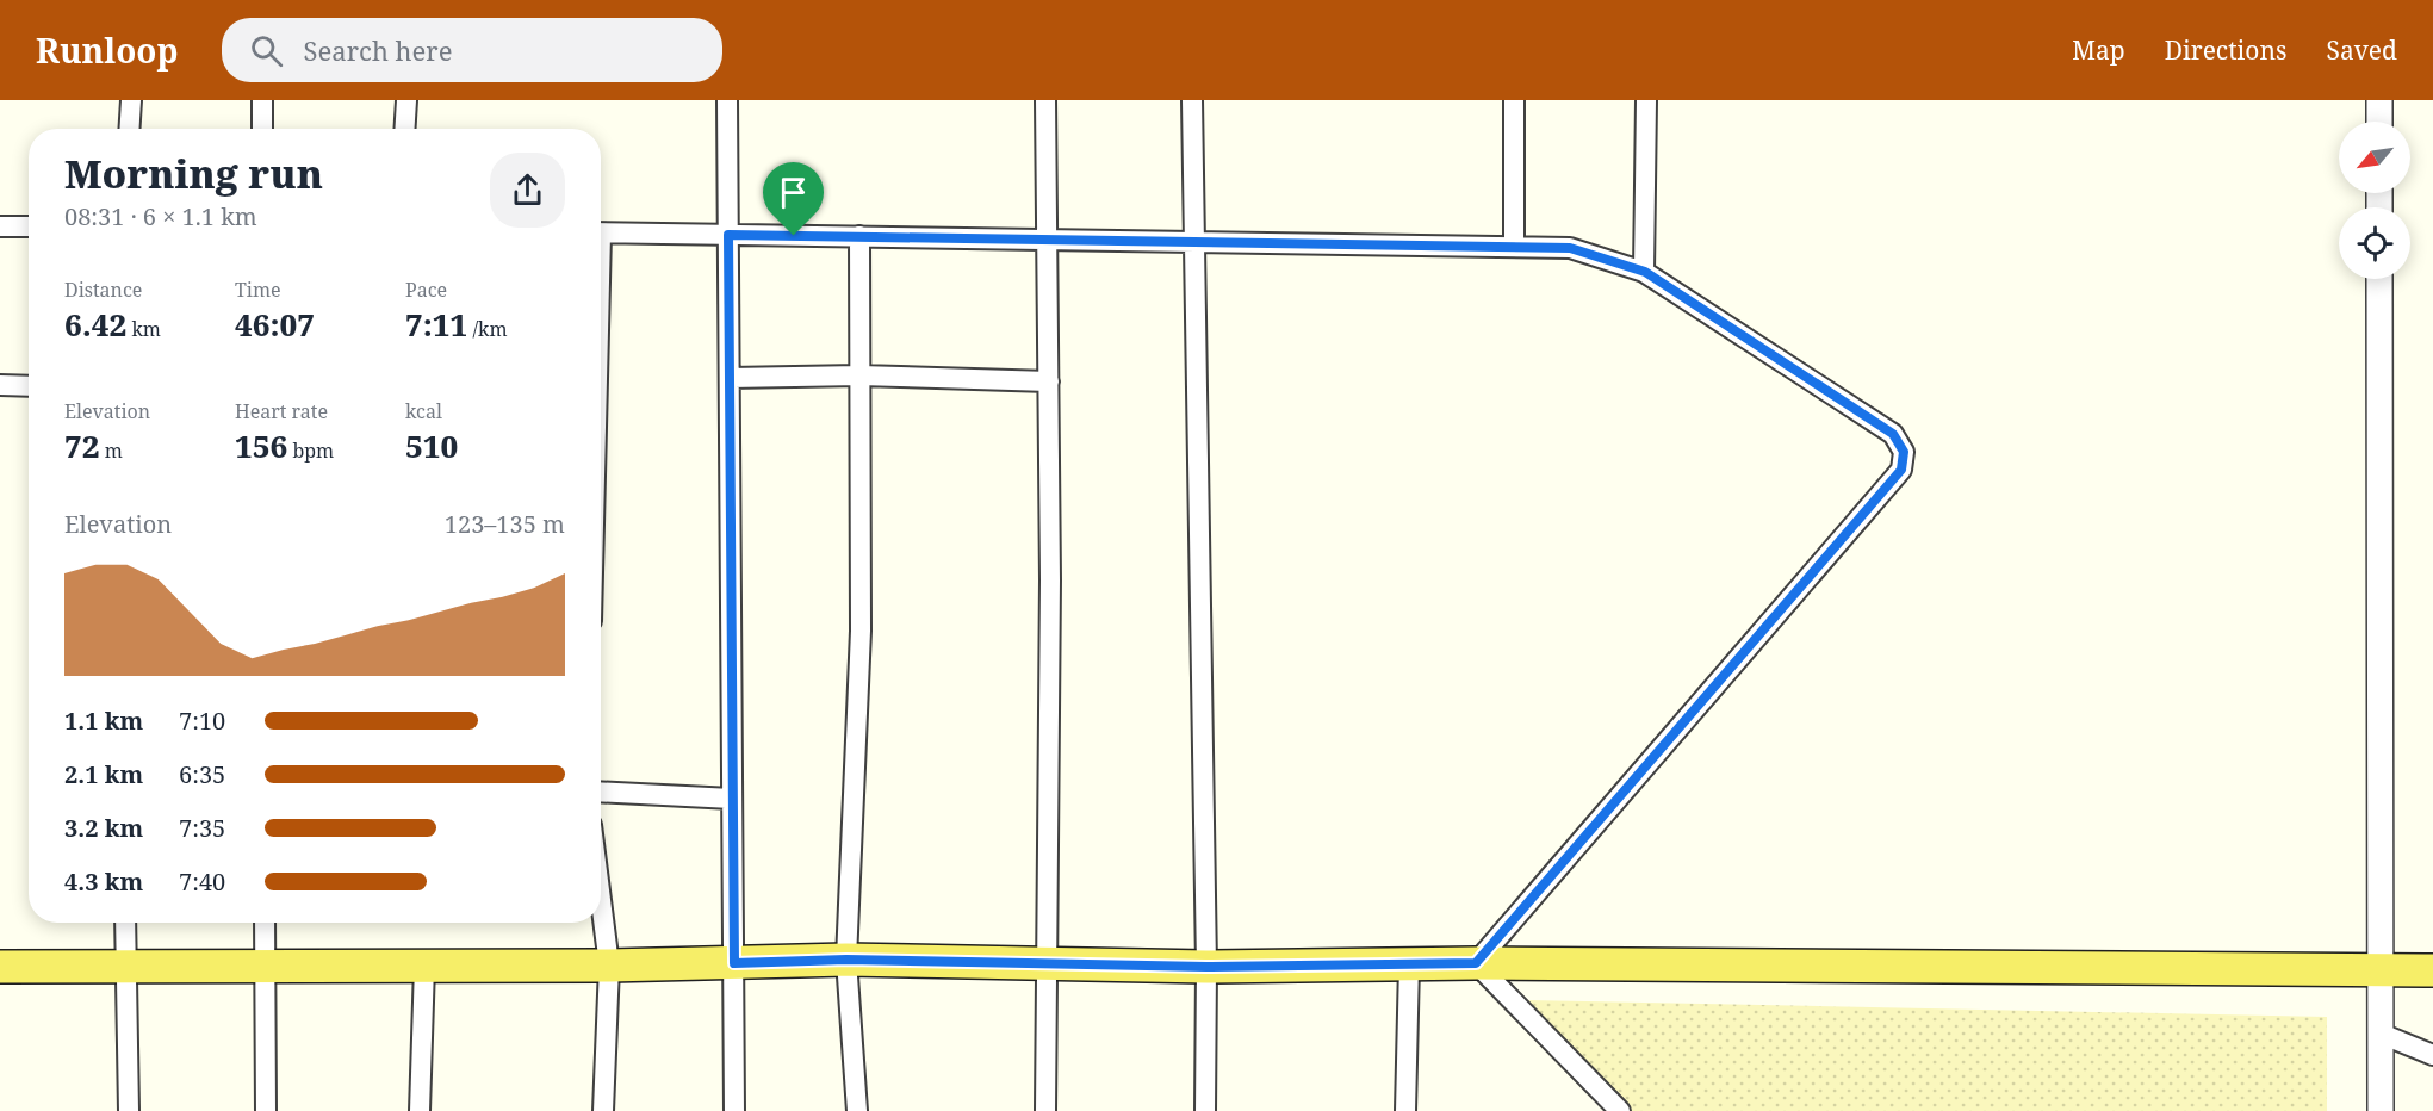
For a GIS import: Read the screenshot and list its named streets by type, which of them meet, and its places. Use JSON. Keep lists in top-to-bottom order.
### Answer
{
  "north": "bottom left",
  "page": {
    "header": "Runloop",
    "search": "Search here",
    "nav": ["Map", "Directions", "Saved"],
    "heading": ["Morning run", "08:31 · 6 × 1.1 km"],
    "stats": [
      ["Distance", "6.42 km"],
      ["Time", "46:07"],
      ["Pace", "7:11 /km"],
      ["Elevation", "72 m"],
      ["Heart rate", "156 bpm"],
      ["kcal", "510"]
    ],
    "chart": ["Elevation", "123–135 m"],
    "list": [
      {
        "name": "1.1 km",
        "note": "7:10"
      },
      {
        "name": "2.1 km",
        "note": "6:35"
      },
      {
        "name": "3.2 km",
        "note": "7:35"
      },
      {
        "name": "4.3 km",
        "note": "7:40"
      }
    ]
  }
}
